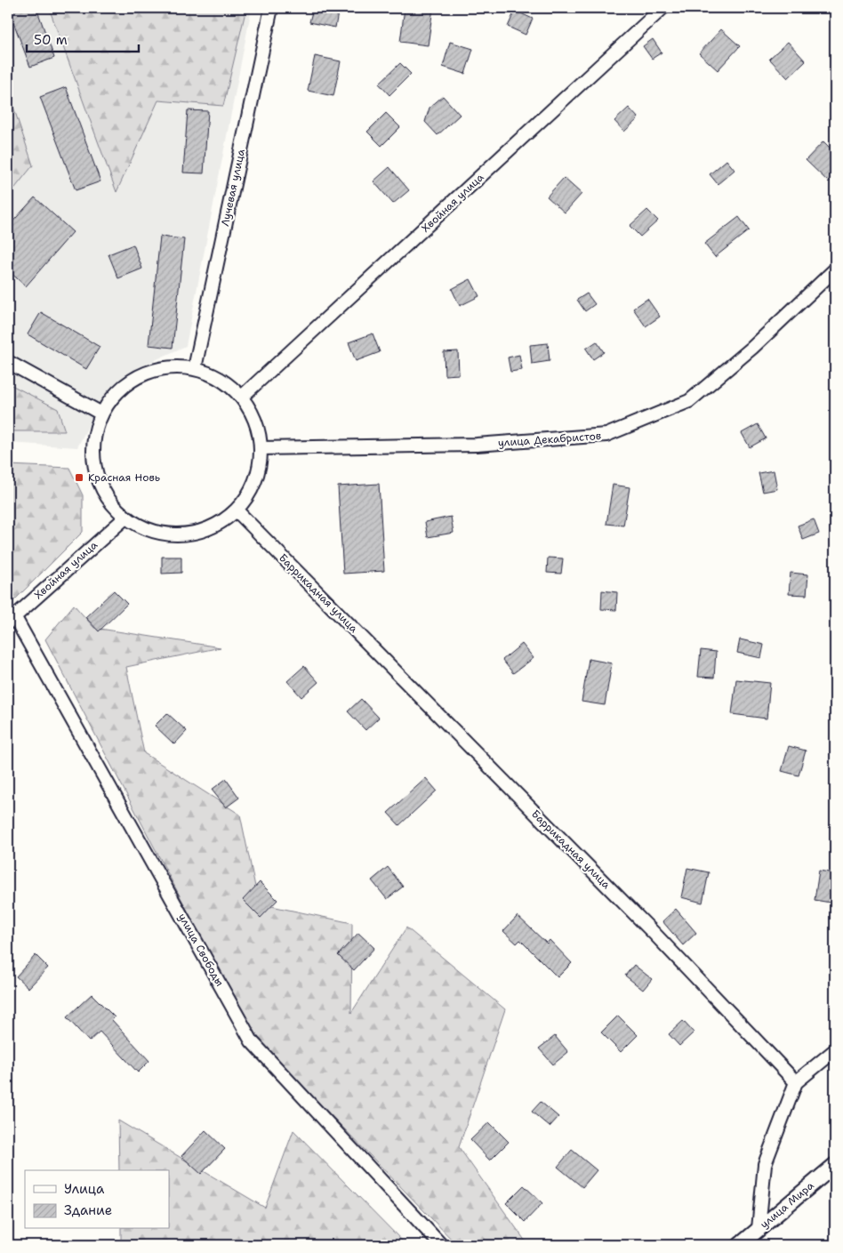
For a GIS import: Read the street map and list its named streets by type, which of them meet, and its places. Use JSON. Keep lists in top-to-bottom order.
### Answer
{
  "streets": {
    "street": [
      "Лучевая улица",
      "Хвойная улица",
      "улица Декабристов",
      "Баррикадная улица",
      "улица Свободы",
      "улица Мира"
    ]
  },
  "crossings": [
    ["Хвойная улица", "улица Свободы"]
  ],
  "places": {
    "transit": ["Красная Новь"]
  },
  "legend": ["Улица", "Здание"],
  "scale_bar": "50 m"
}
